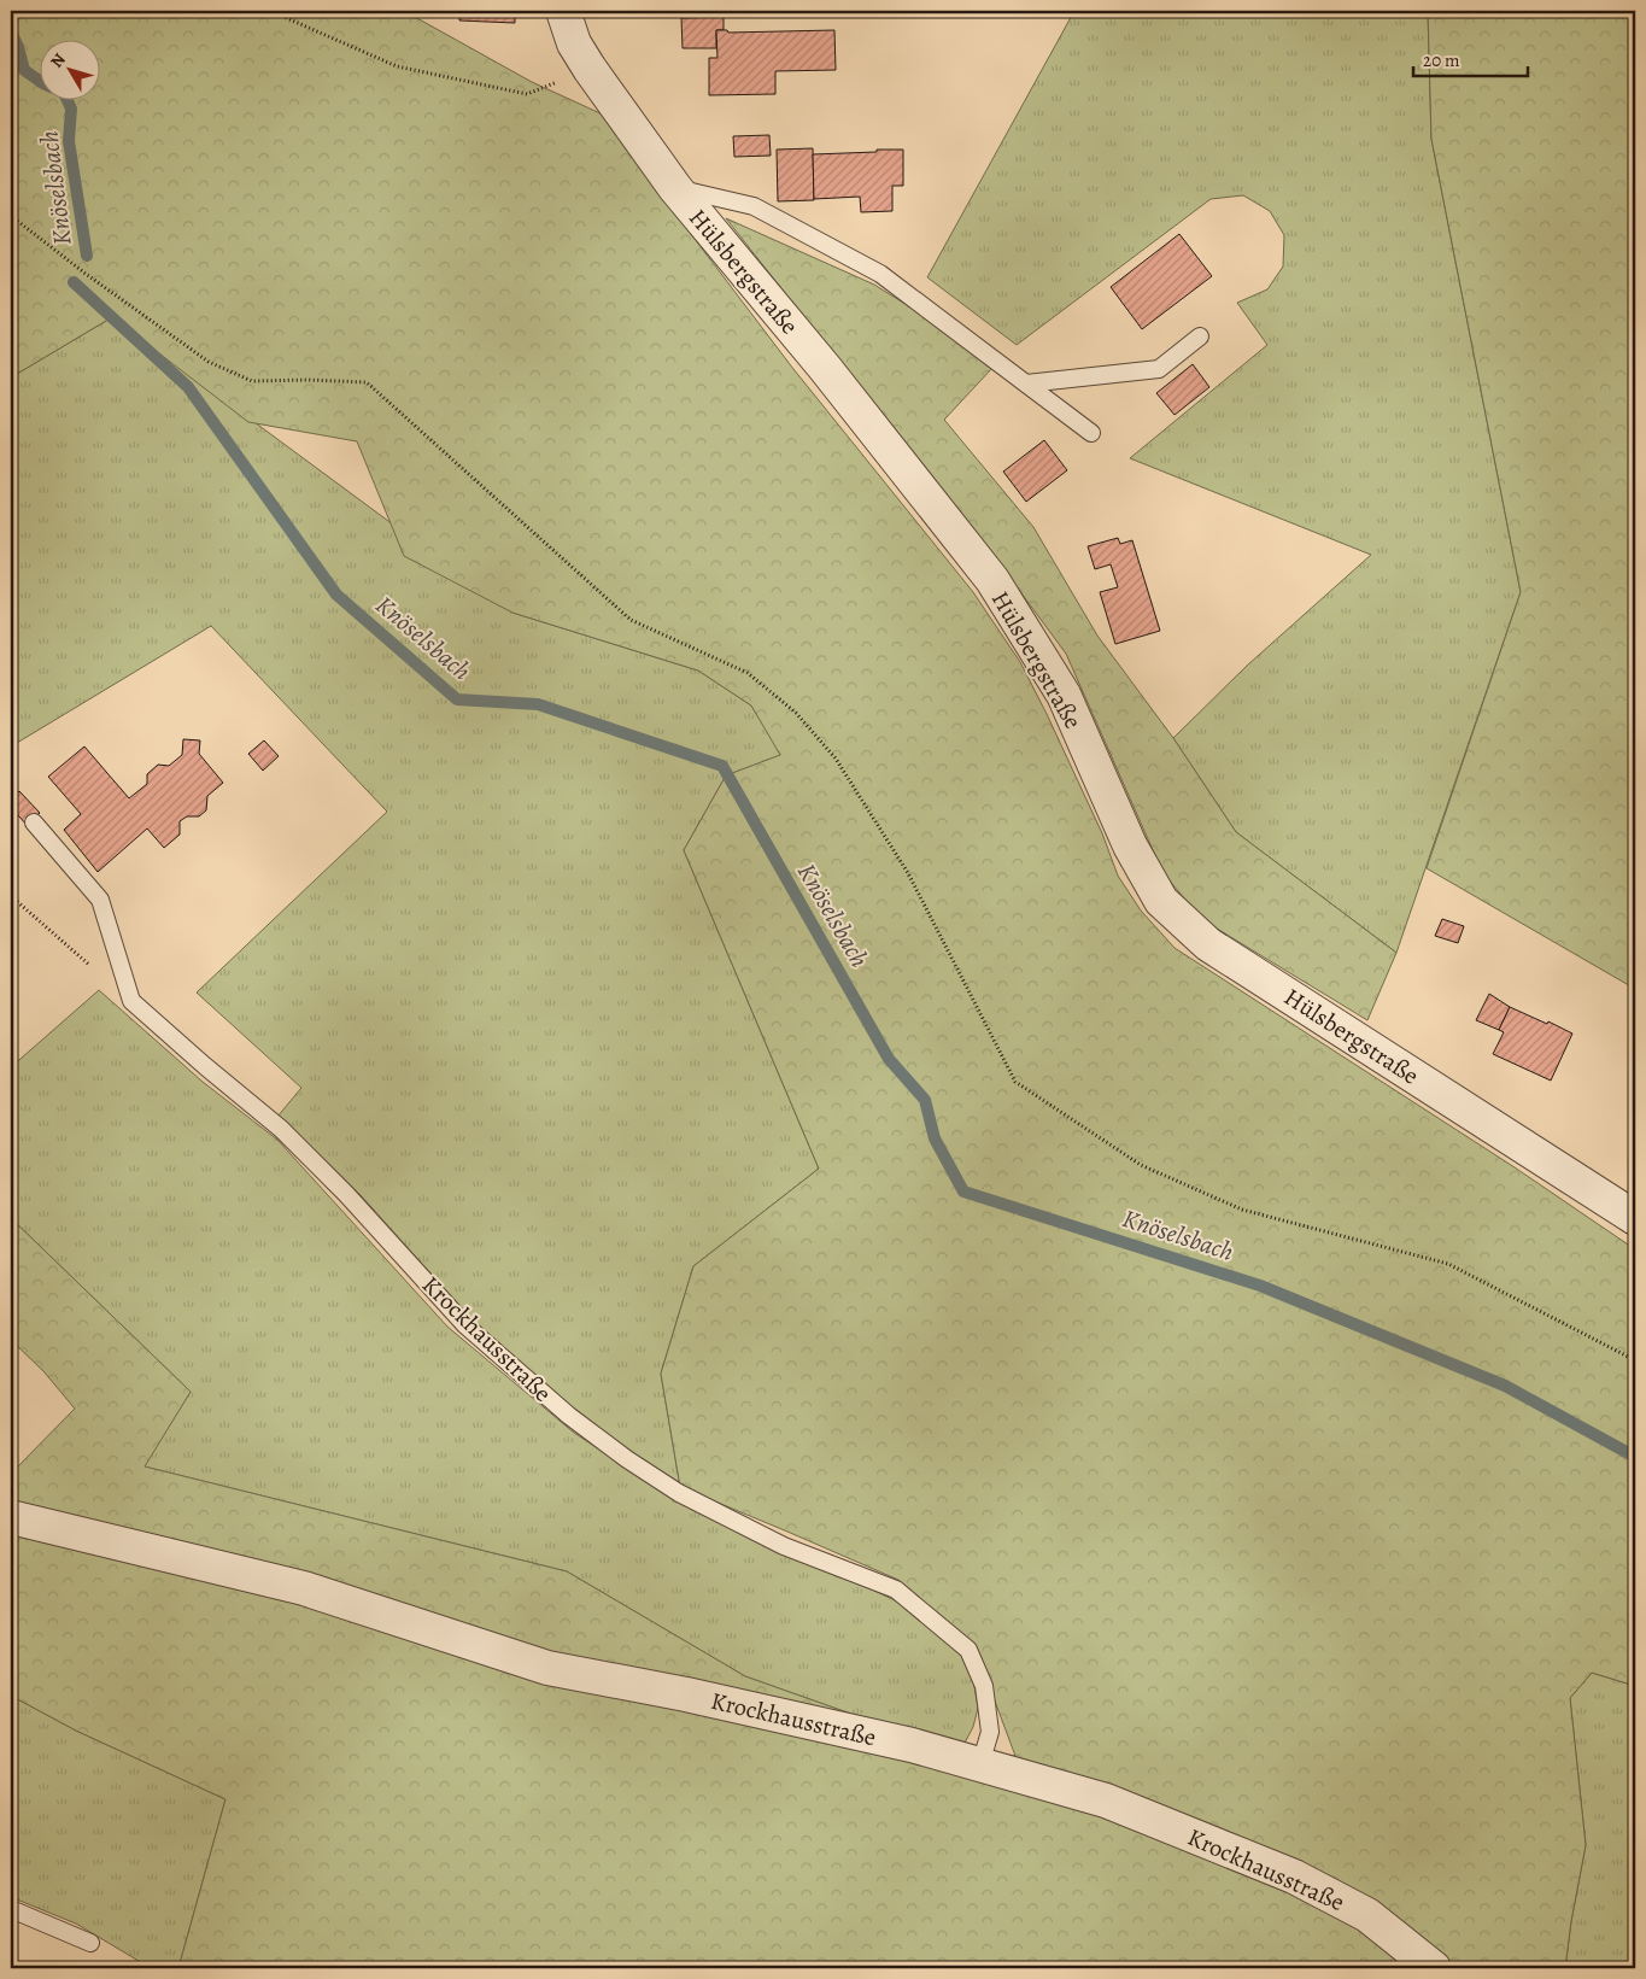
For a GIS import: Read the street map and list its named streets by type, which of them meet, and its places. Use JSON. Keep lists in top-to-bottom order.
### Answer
{
  "streets": {
    "street": ["Hülsbergstraße", "Krockhausstraße"]
  },
  "water": ["Knöselsbach"],
  "scale_bar": "20 m",
  "north": "top left"
}
